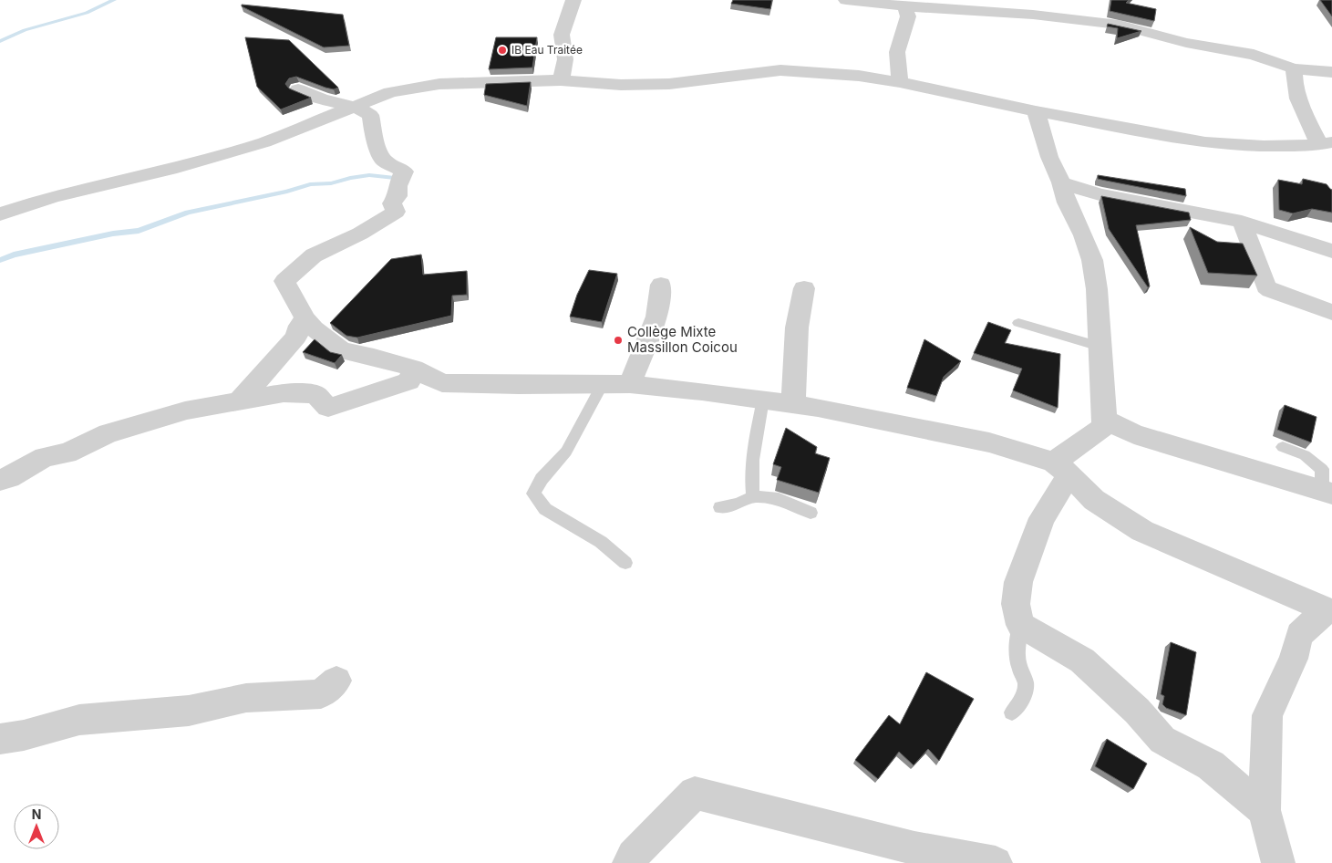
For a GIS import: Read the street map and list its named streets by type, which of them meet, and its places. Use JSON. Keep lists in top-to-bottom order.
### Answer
{
  "places": ["IB Eau Traitée", "Collège Mixte Massillon Coicou"],
  "north": "top"
}
